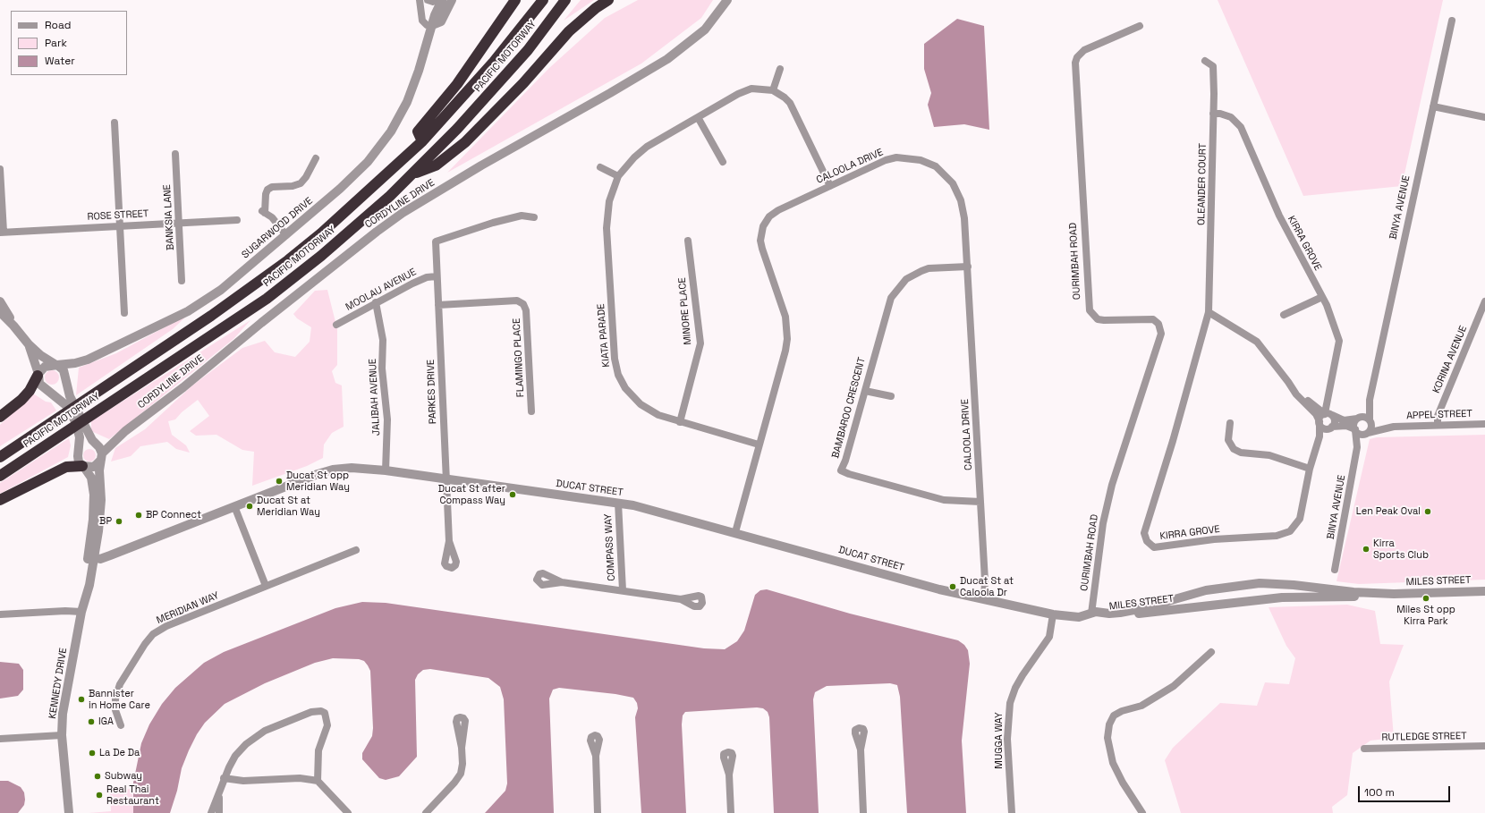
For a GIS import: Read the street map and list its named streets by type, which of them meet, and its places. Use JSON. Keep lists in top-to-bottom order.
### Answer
{
  "streets": {
    "highway": ["PACIFIC MOTORWAY"],
    "street": [
      "CALOOLA DRIVE",
      "OLEANDER COURT",
      "CORDYLINE DRIVE",
      "BINYA AVENUE",
      "ROSE STREET",
      "BANKSIA LANE",
      "SUGARWOOD DRIVE",
      "KIRRA GROVE",
      "OURIMBAH ROAD",
      "MOOLAU AVENUE",
      "MINORE PLACE",
      "KIATA PARADE",
      "FLAMINGO PLACE",
      "KORINA AVENUE",
      "PARKES DRIVE",
      "JALIBAH AVENUE",
      "BAMBAROO CRESCENT",
      "APPEL STREET",
      "DUCAT STREET",
      "COMPASS WAY",
      "MILES STREET",
      "MERIDIAN WAY",
      "KENNEDY DRIVE",
      "RUTLEDGE STREET",
      "MUGGA WAY"
    ]
  },
  "crossings": [
    ["CALOOLA DRIVE", "KIATA PARADE"],
    ["CALOOLA DRIVE", "BAMBAROO CRESCENT"],
    ["CALOOLA DRIVE", "DUCAT STREET"],
    ["OLEANDER COURT", "KIRRA GROVE"],
    ["CORDYLINE DRIVE", "KENNEDY DRIVE"],
    ["BINYA AVENUE", "APPEL STREET"],
    ["ROSE STREET", "BANKSIA LANE"],
    ["OURIMBAH ROAD", "DUCAT STREET"],
    ["OURIMBAH ROAD", "MILES STREET"],
    ["MOOLAU AVENUE", "PARKES DRIVE"],
    ["MOOLAU AVENUE", "JALIBAH AVENUE"],
    ["MINORE PLACE", "KIATA PARADE"],
    ["FLAMINGO PLACE", "PARKES DRIVE"],
    ["KORINA AVENUE", "APPEL STREET"],
    ["PARKES DRIVE", "DUCAT STREET"],
    ["JALIBAH AVENUE", "DUCAT STREET"],
    ["DUCAT STREET", "COMPASS WAY"],
    ["DUCAT STREET", "MILES STREET"],
    ["DUCAT STREET", "KENNEDY DRIVE"],
    ["DUCAT STREET", "MUGGA WAY"]
  ],
  "places": [
    "Ducat St opp Meridian Way",
    "Ducat St after Compass Way",
    "Ducat St at Meridian Way",
    "Len Peak Oval",
    "BP Connect",
    "BP",
    "Kirra Sports Club",
    "Ducat St at Caloola Dr",
    "Miles St opp Kirra Park",
    "Bannister in Home Care",
    "IGA",
    "La De Da",
    "Subway",
    "Real Thai Restaurant"
  ],
  "legend": ["Road", "Park", "Water"],
  "scale_bar": "100 m"
}
